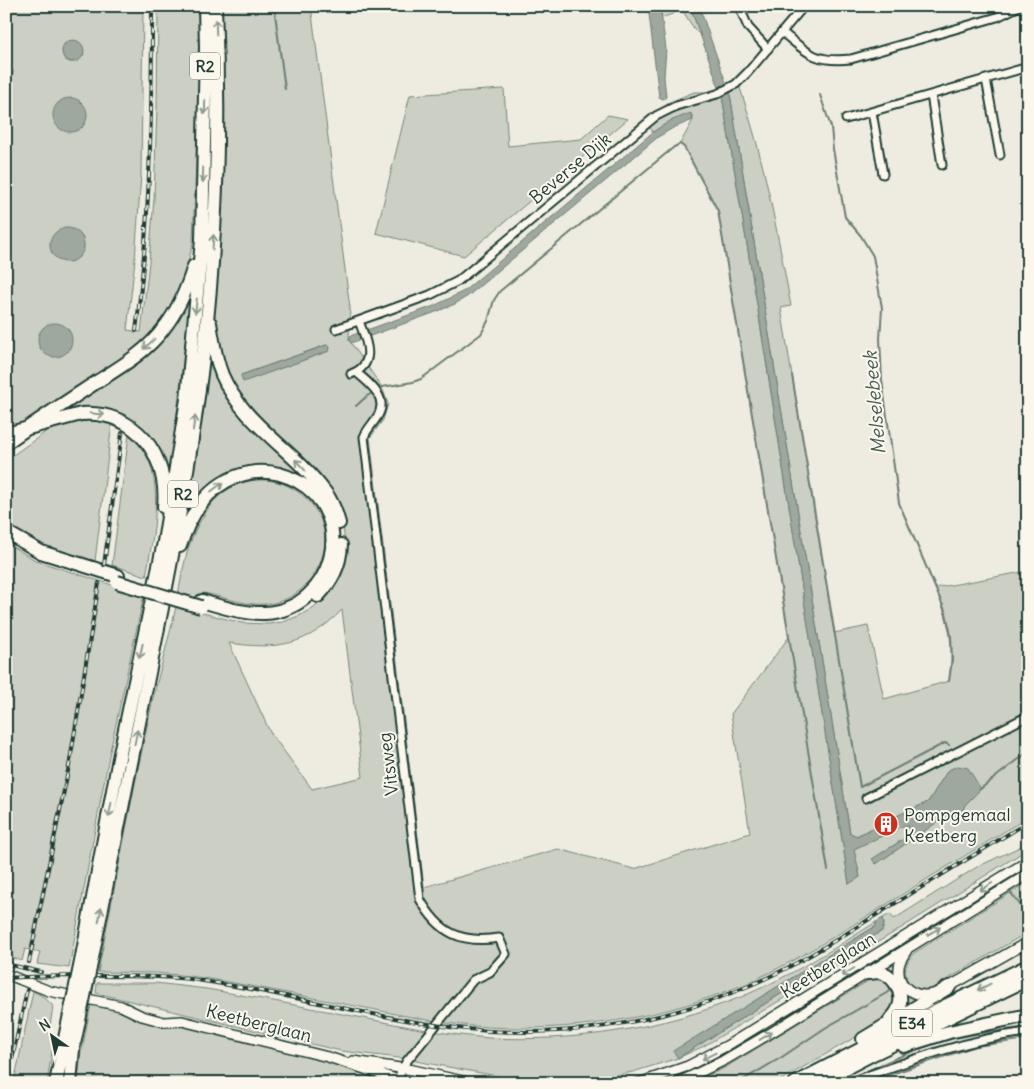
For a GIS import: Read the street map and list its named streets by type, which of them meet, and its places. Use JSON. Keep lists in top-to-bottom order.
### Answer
{
  "streets": {
    "highway": ["R2", "E34"],
    "main road": ["Keetberglaan"],
    "street": ["Beverse Dijk", "Vitsweg"]
  },
  "crossings": [
    ["Beverse Dijk", "Vitsweg"],
    ["Vitsweg", "Keetberglaan"]
  ],
  "water": ["Melselebeek"],
  "places": {
    "building": ["Pompgemaal Keetberg"]
  },
  "north": "top left"
}
